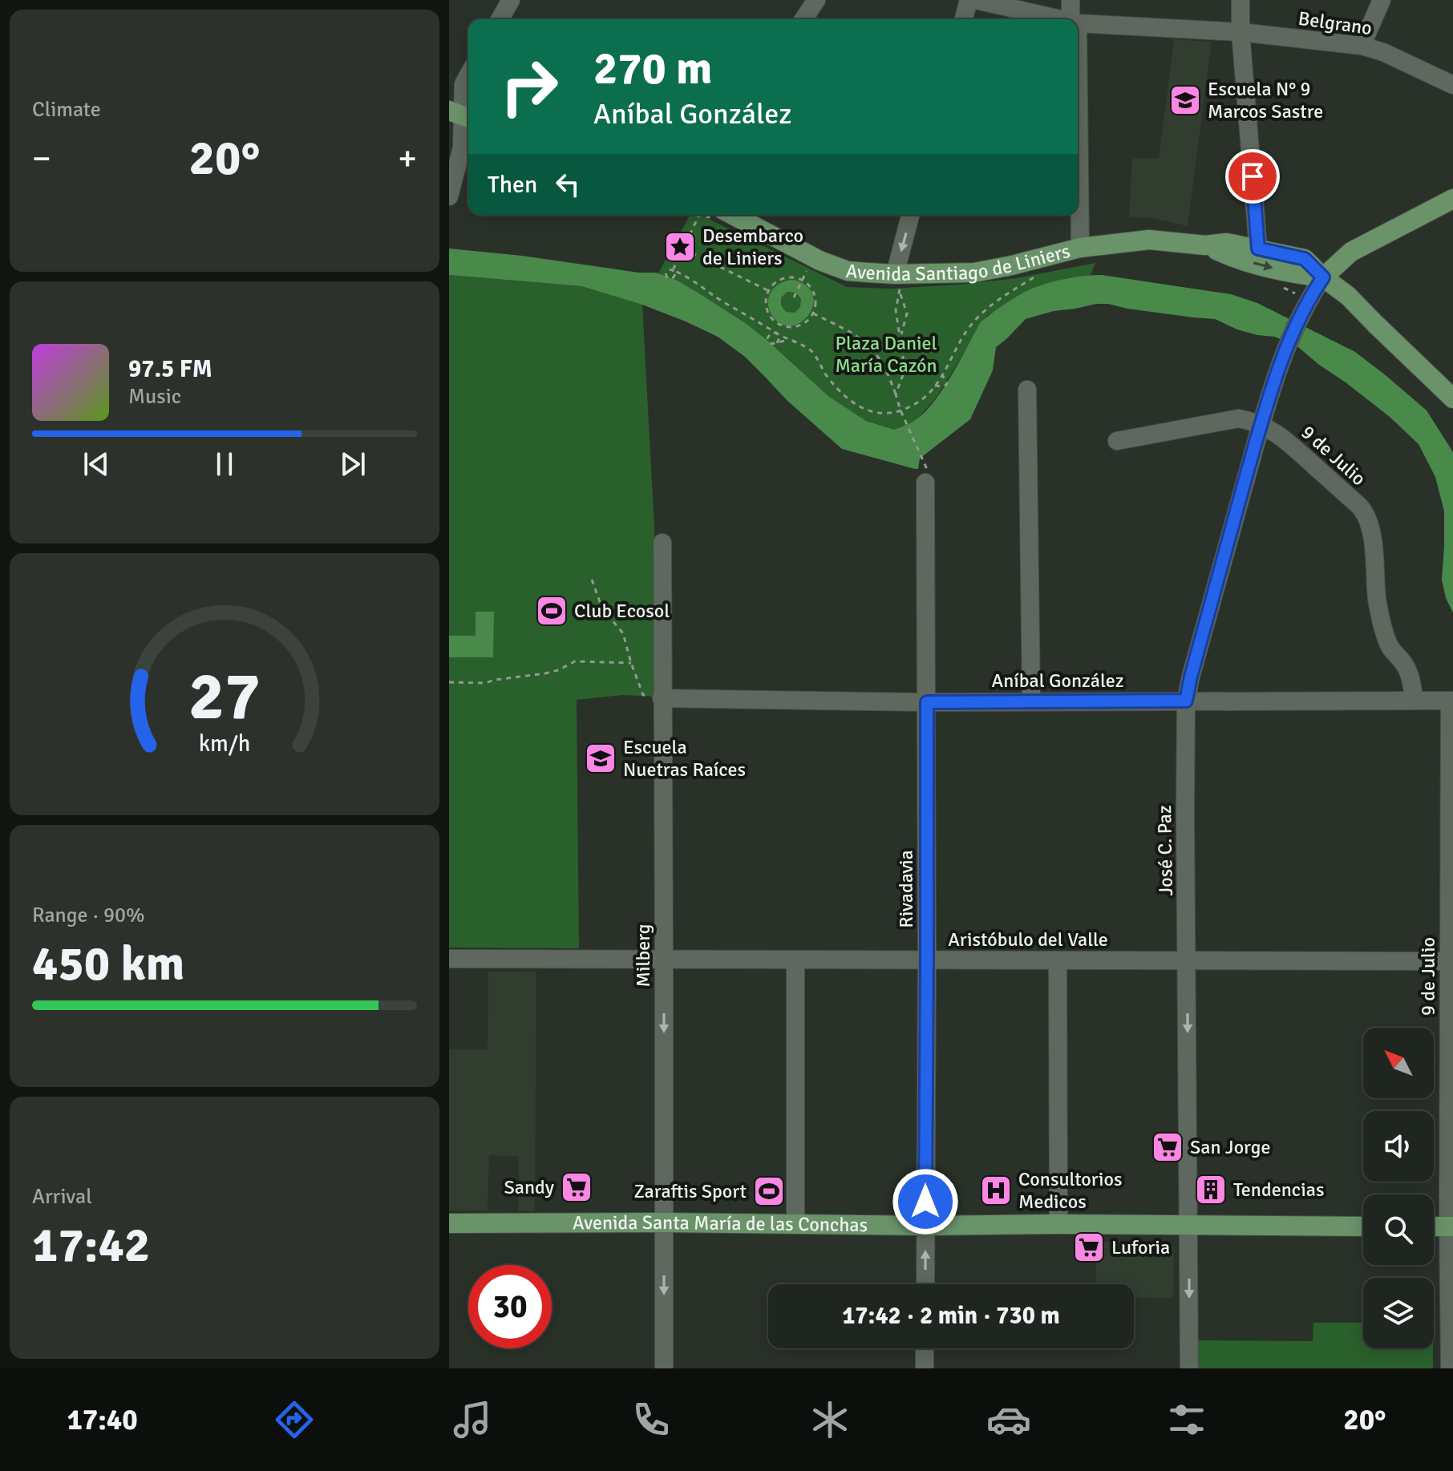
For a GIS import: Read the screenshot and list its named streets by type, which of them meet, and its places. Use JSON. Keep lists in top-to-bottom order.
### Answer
{
  "streets": {
    "main road": ["Avenida Santiago de Liniers", "Avenida Santa María de las Conchas"],
    "street": [
      "Belgrano",
      "9 de Julio",
      "Aníbal González",
      "José C. Paz",
      "Rivadavia",
      "Aristóbulo del Valle",
      "Milberg"
    ]
  },
  "crossings": [
    ["Avenida Santiago de Liniers", "José C. Paz"],
    ["9 de Julio", "Aníbal González"],
    ["9 de Julio", "José C. Paz"],
    ["9 de Julio", "Aristóbulo del Valle"],
    ["Aníbal González", "José C. Paz"],
    ["Aníbal González", "Rivadavia"],
    ["Aníbal González", "Milberg"],
    ["José C. Paz", "Aristóbulo del Valle"],
    ["José C. Paz", "Avenida Santa María de las Conchas"],
    ["Rivadavia", "Aristóbulo del Valle"],
    ["Rivadavia", "Avenida Santa María de las Conchas"],
    ["Aristóbulo del Valle", "Milberg"],
    ["Milberg", "Avenida Santa María de las Conchas"]
  ],
  "parks": ["Plaza Daniel María Cazón"],
  "places": {
    "school or university": ["Escuela N° 9 Marcos Sastre", "Escuela Nuetras Raíces"],
    "place": ["Desembarco de Liniers"],
    "sports": ["Club Ecosol", "Zaraftis Sport"],
    "supermarket": ["San Jorge", "Sandy", "Luforia"],
    "building": ["Tendencias"],
    "hospital": ["Consultorios Medicos"]
  },
  "north": "top left",
  "page": {
    "tile": [
      "Climate",
      ["Range · 90%", "450 km"],
      ["Arrival", "17:42"]
    ],
    "turn": ["270 m", "Aníbal González"],
    "heat": ["−", "20°", "+"],
    "then": "Then",
    "song": ["97.5 FM", "Music"],
    "limit": "30",
    "trip": "17:42 · 2 min · 730 m",
    "tabs": ["17:40", "20°"],
    "gauge": ["27", "km/h"]
  }
}
